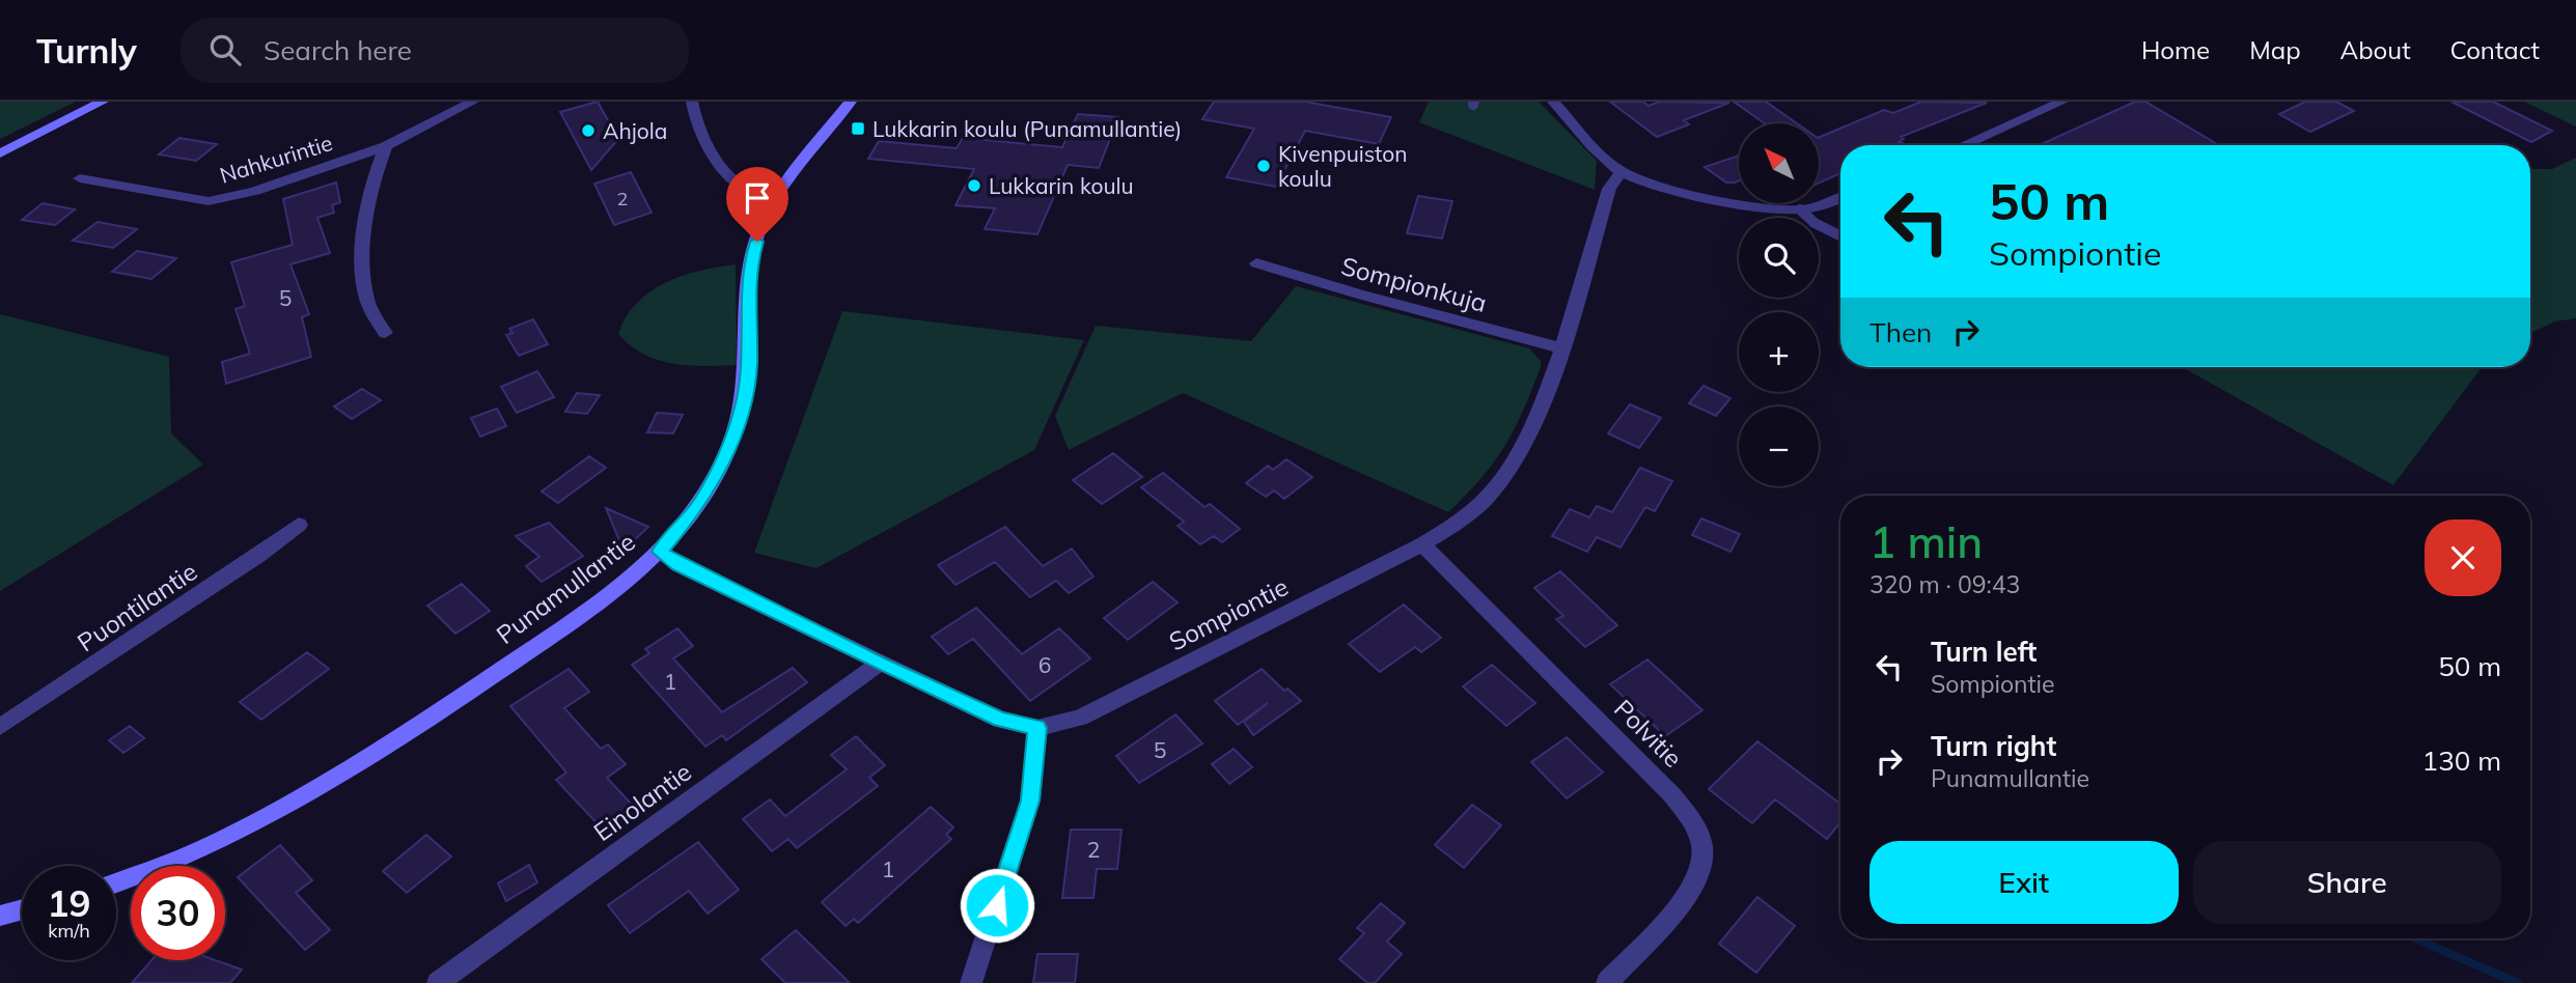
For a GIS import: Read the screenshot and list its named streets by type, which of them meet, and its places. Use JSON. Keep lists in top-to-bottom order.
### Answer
{
  "streets": {
    "street": [
      "Nahkurintie",
      "Sompionkuja",
      "Punamullantie",
      "Puontilantie",
      "Sompiontie",
      "Polvitie",
      "Einolantie"
    ]
  },
  "crossings": [
    ["Sompionkuja", "Sompiontie"],
    ["Punamullantie", "Sompiontie"],
    ["Sompiontie", "Polvitie"],
    ["Sompiontie", "Einolantie"]
  ],
  "places": {
    "transit": ["Lukkarin koulu (Punamullantie)"],
    "other": ["Ahjola", "Kivenpuiston koulu", "Lukkarin koulu"]
  },
  "house_numbers": [
    "2",
    "5",
    "6",
    "1",
    "5",
    "2",
    "1"
  ],
  "north": "top left",
  "page": {
    "header": "Turnly",
    "search": "Search here",
    "nav": [
      "Home",
      "Map",
      "About",
      "Contact"
    ],
    "map_buttons": ["+", "−"],
    "turn": ["50 m", "Sompiontie"],
    "then": "Then",
    "heading": ["1 min", "320 m · 09:43"],
    "list": [
      {
        "name": "Turn left",
        "note": "Sompiontie",
        "value": "50 m"
      },
      {
        "name": "Turn right",
        "note": "Punamullantie",
        "value": "130 m"
      }
    ],
    "buttons": ["Exit", "Share"],
    "speed": "19 km/h",
    "limit": "30"
  }
}
